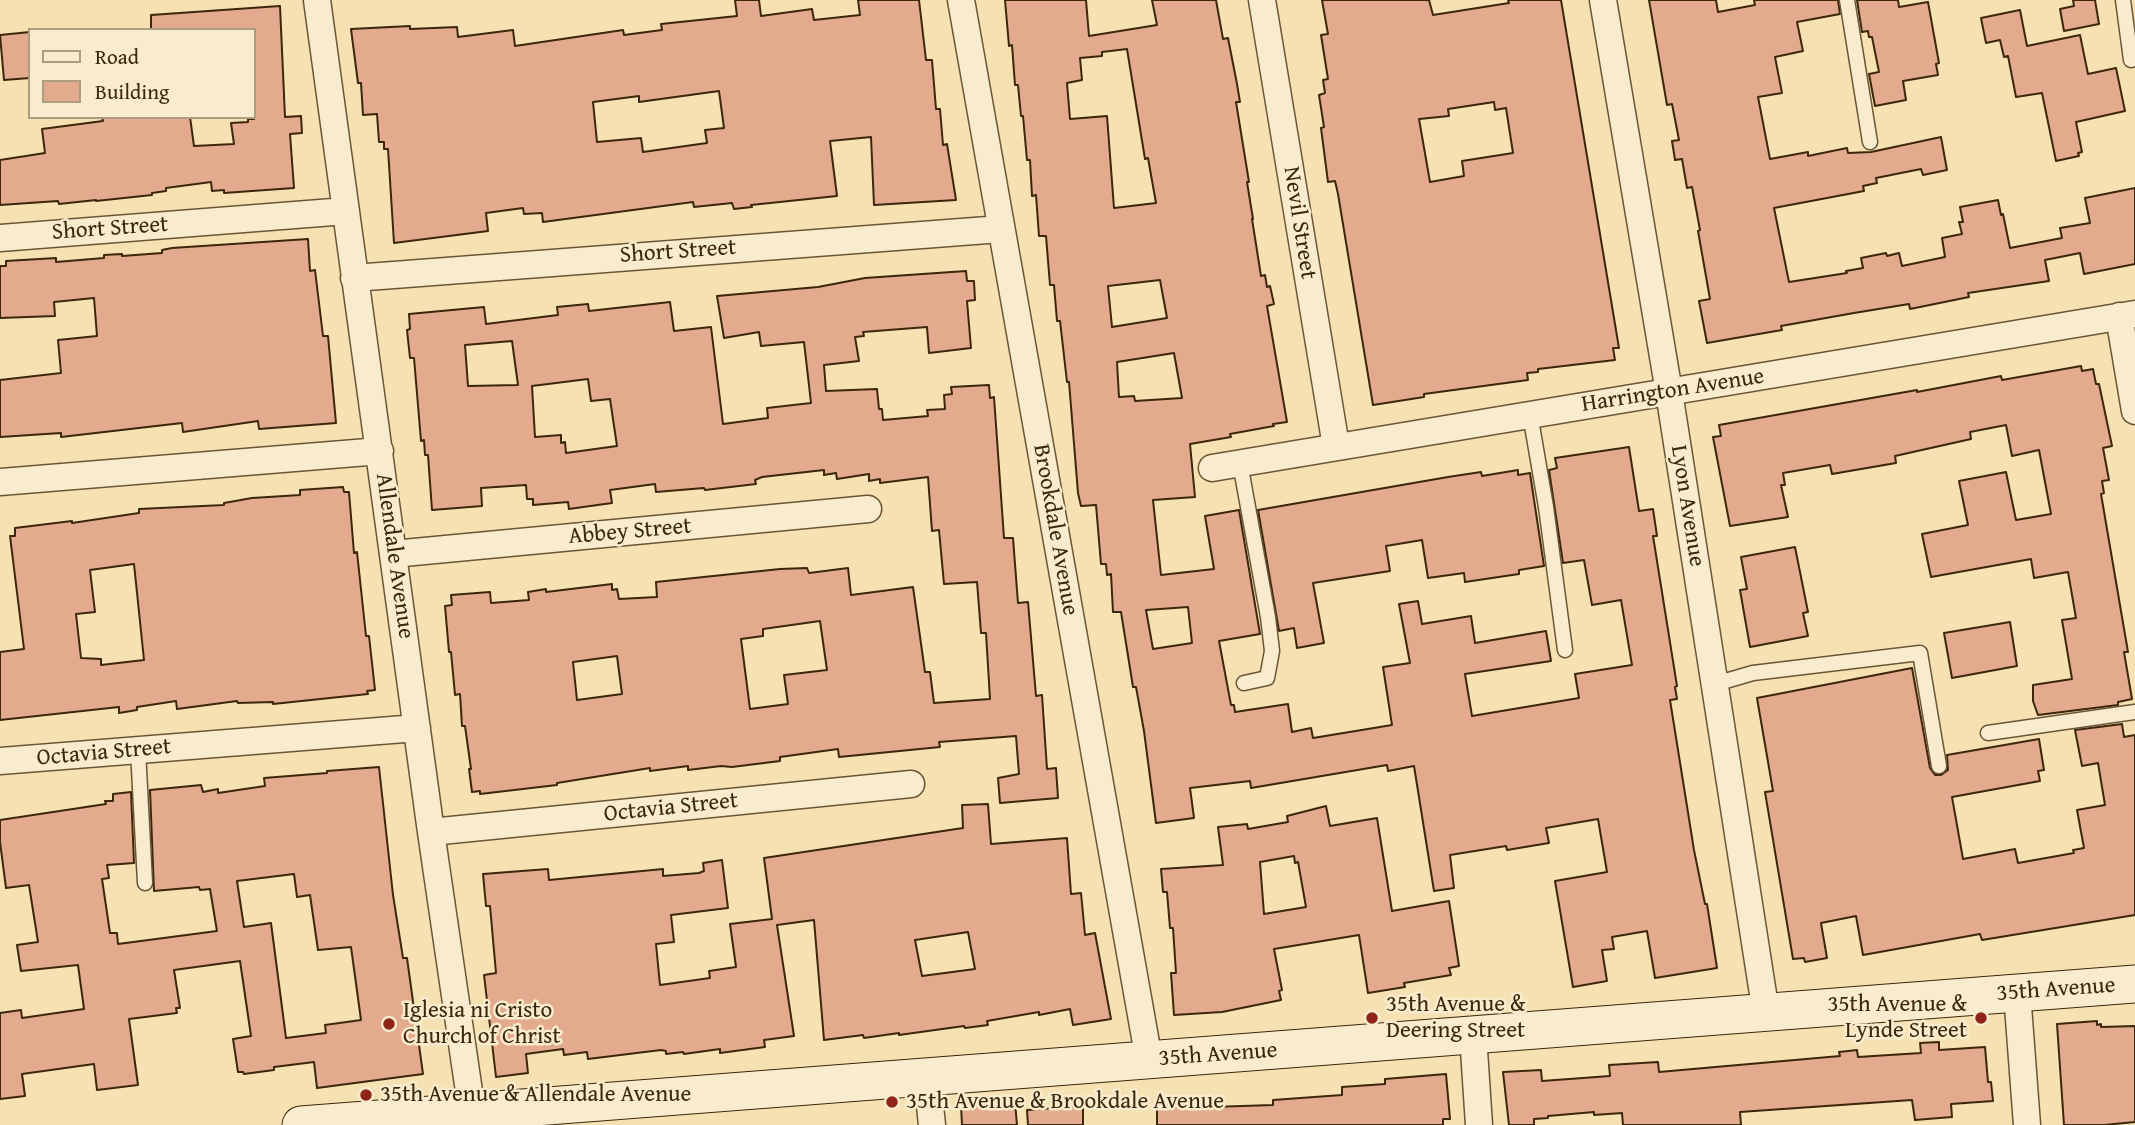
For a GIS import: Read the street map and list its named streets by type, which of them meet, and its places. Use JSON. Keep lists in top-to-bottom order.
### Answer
{
  "streets": {
    "main road": ["35th Avenue"],
    "street": [
      "Nevil Street",
      "Short Street",
      "Harrington Avenue",
      "Lyon Avenue",
      "Brookdale Avenue",
      "Abbey Street",
      "Allendale Avenue",
      "Octavia Street"
    ]
  },
  "crossings": [
    ["Nevil Street", "Harrington Avenue"],
    ["Short Street", "Brookdale Avenue"],
    ["Short Street", "Allendale Avenue"],
    ["Harrington Avenue", "Lyon Avenue"],
    ["Lyon Avenue", "35th Avenue"],
    ["Brookdale Avenue", "35th Avenue"],
    ["Abbey Street", "Allendale Avenue"],
    ["Allendale Avenue", "Octavia Street"],
    ["Allendale Avenue", "35th Avenue"]
  ],
  "places": [
    "35th Avenue & Deering Street",
    "35th Avenue & Lynde Street",
    "Iglesia ni Cristo Church of Christ",
    "35th Avenue & Allendale Avenue",
    "35th Avenue & Brookdale Avenue"
  ],
  "legend": ["Road", "Building"]
}
